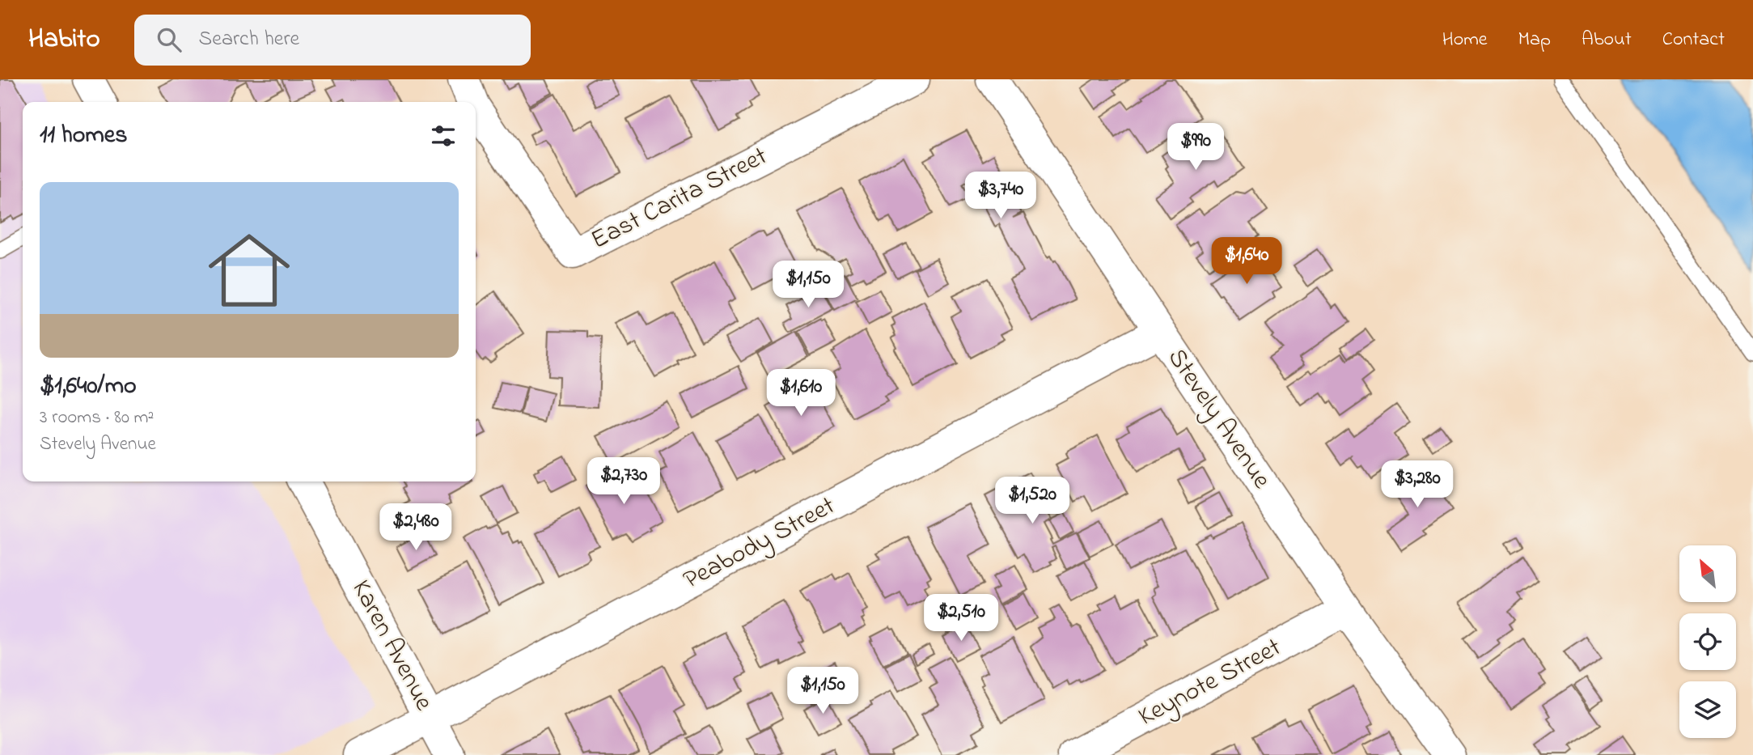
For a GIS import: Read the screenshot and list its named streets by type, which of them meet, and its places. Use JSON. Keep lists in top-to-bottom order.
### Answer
{
  "streets": {
    "street": [
      "East Carita Street",
      "Stevely Avenue",
      "Peabody Street",
      "Karen Avenue",
      "Keynote Street"
    ]
  },
  "crossings": [
    ["Stevely Avenue", "Peabody Street"],
    ["Stevely Avenue", "Keynote Street"],
    ["Peabody Street", "Karen Avenue"]
  ],
  "north": "top left",
  "page": {
    "header": "Habito",
    "search": "Search here",
    "nav": [
      "Home",
      "Map",
      "About",
      "Contact"
    ],
    "heading": "11 homes",
    "price": [
      "$990",
      "$3,740",
      "$1,640",
      "$1,150",
      "$1,610",
      "$2,730",
      "$3,280",
      "$1,520",
      "$2,480",
      "$2,510",
      "$1,150"
    ],
    "list": [
      {
        "name": "$1,640/mo",
        "note": "3 rooms · 80 m² · Stevely Avenue"
      }
    ]
  }
}
